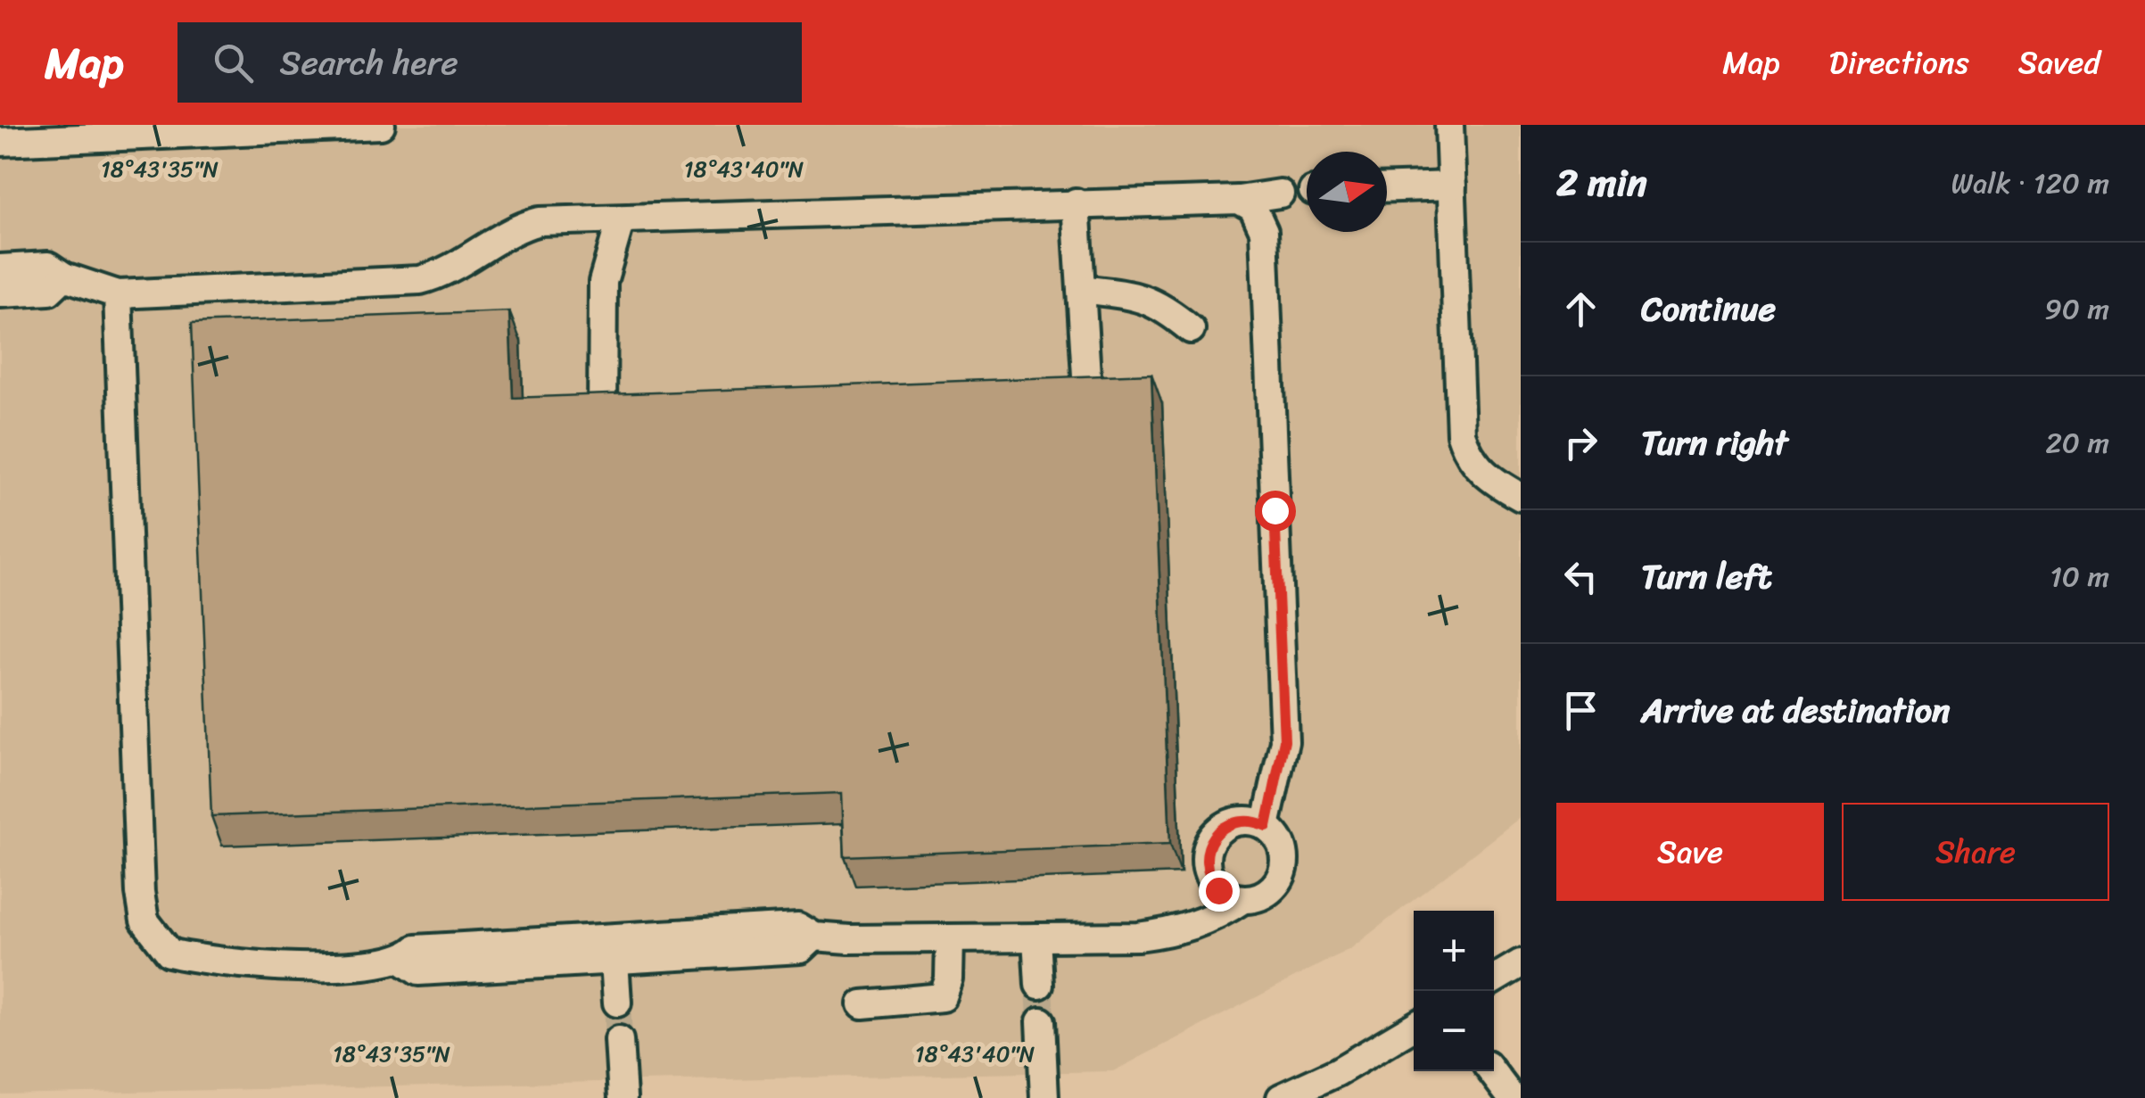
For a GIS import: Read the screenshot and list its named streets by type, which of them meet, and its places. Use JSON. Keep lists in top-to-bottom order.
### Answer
{
  "north": "right",
  "page": {
    "header": "Map",
    "search": "Search here",
    "nav": ["Map", "Directions", "Saved"],
    "heading": ["2 min", "Walk · 120 m"],
    "list": [
      ["Continue", "90 m"],
      ["Turn right", "20 m"],
      ["Turn left", "10 m"],
      "Arrive at destination"
    ],
    "buttons": ["Save", "Share"],
    "map_buttons": ["+", "−"]
  },
  "coordinates": ["18°43'35\"N", "18°43'40\"N"]
}
